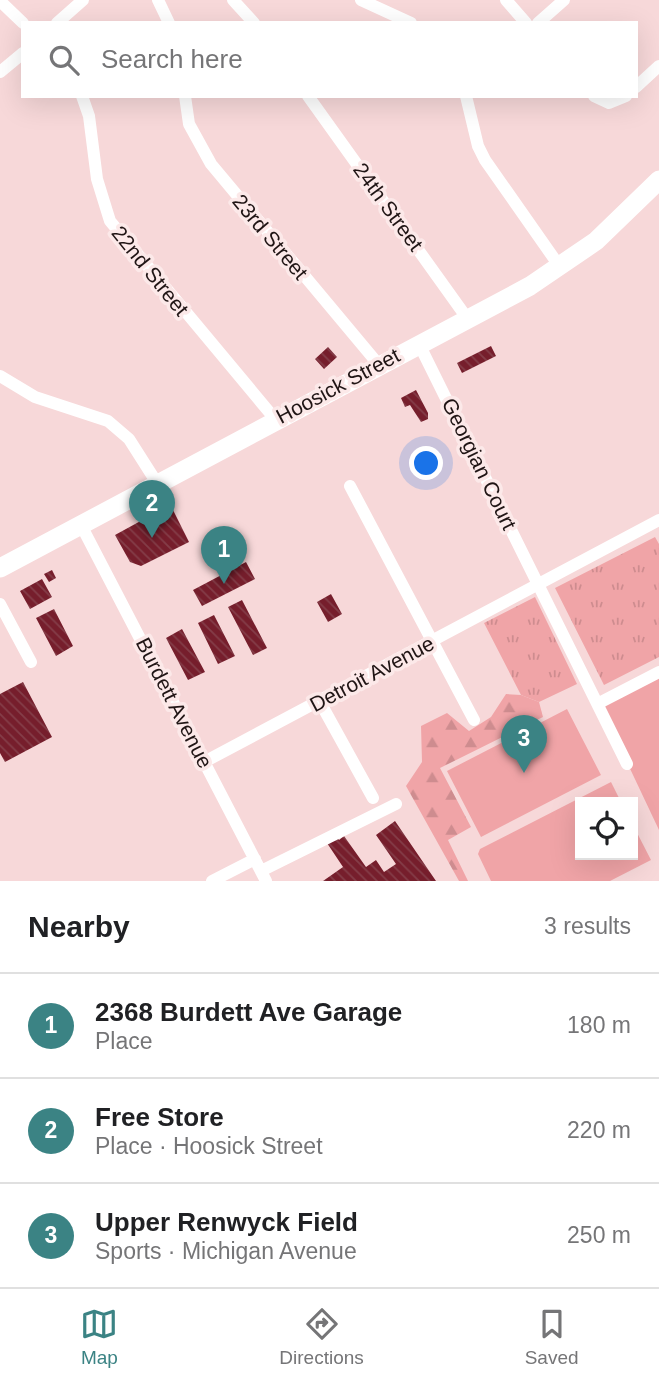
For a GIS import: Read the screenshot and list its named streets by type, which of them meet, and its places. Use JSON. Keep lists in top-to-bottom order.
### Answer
{
  "streets": {
    "highway": ["Hoosick Street"],
    "street": [
      "24th Street",
      "23rd Street",
      "22nd Street",
      "Georgian Court",
      "Detroit Avenue",
      "Burdett Avenue"
    ]
  },
  "crossings": [
    ["24th Street", "Hoosick Street"],
    ["23rd Street", "Hoosick Street"],
    ["22nd Street", "Hoosick Street"],
    ["Hoosick Street", "Georgian Court"],
    ["Hoosick Street", "Burdett Avenue"],
    ["Georgian Court", "Detroit Avenue"],
    ["Detroit Avenue", "Burdett Avenue"]
  ],
  "page": {
    "search": "Search here",
    "pins": ["2", "1", "3"],
    "heading": ["Nearby", "3 results"],
    "list": [
      {
        "mark": "1",
        "name": "2368 Burdett Ave Garage",
        "note": "Place",
        "value": "180 m"
      },
      {
        "mark": "2",
        "name": "Free Store",
        "note": "Place · Hoosick Street",
        "value": "220 m"
      },
      {
        "mark": "3",
        "name": "Upper Renwyck Field",
        "note": "Sports · Michigan Avenue",
        "value": "250 m"
      }
    ],
    "nav": ["Map", "Directions", "Saved"]
  }
}
